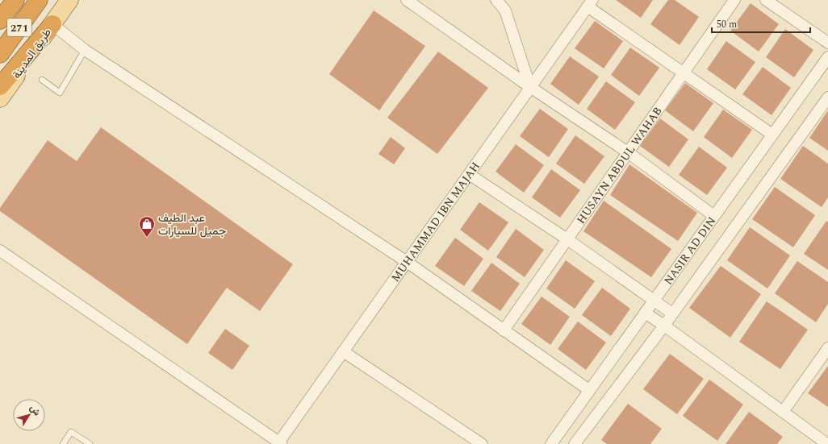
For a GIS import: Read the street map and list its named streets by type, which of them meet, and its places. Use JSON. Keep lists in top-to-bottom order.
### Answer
{
  "streets": {
    "highway": ["271"],
    "main road": ["طريق المدينة"],
    "street": ["HUSAYN ABDUL WAHAB", "MUHAMMAD IBN MAJAH", "NASIR AD DIN"]
  },
  "places": {
    "shop": ["عبد الطيف جميل للسيارات"]
  },
  "scale_bar": "50 m",
  "north": "top right"
}
